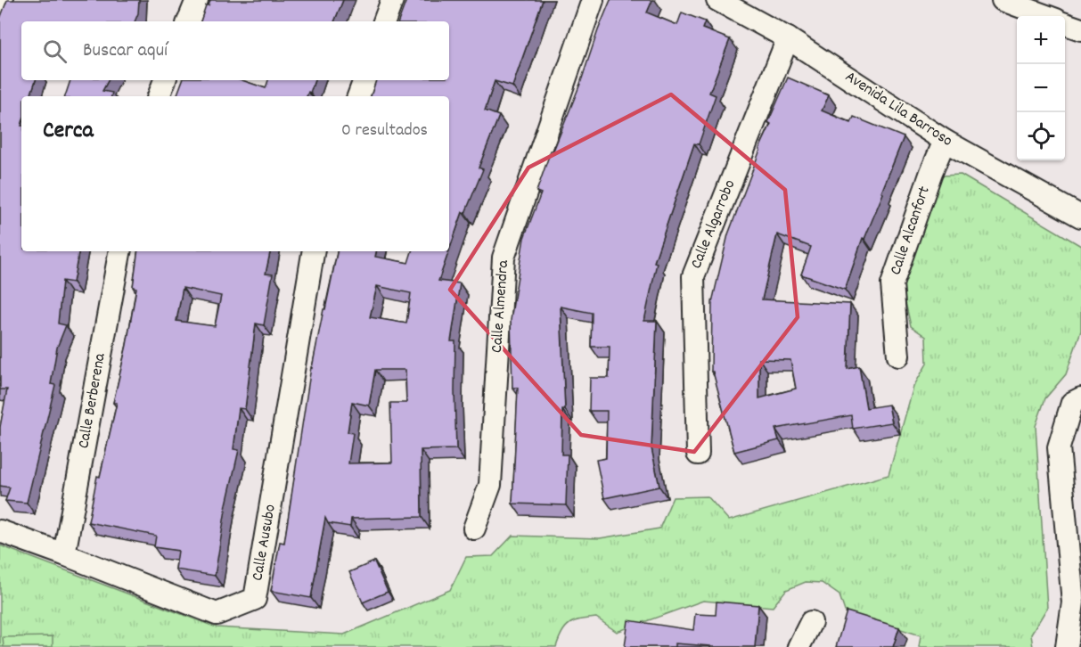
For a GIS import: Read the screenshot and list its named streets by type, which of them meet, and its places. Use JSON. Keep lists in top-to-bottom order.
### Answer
{
  "streets": {
    "street": [
      "Avenida Lila Barroso",
      "Calle Algarrobo",
      "Calle Alcanfort",
      "Calle Almendra",
      "Calle Berberena",
      "Calle Ausubo"
    ]
  },
  "crossings": [
    ["Avenida Lila Barroso", "Calle Algarrobo"],
    ["Avenida Lila Barroso", "Calle Alcanfort"],
    ["Calle Berberena", "Calle Ausubo"]
  ],
  "page": {
    "map_buttons": ["+", "−"],
    "search": "Buscar aquí",
    "heading": ["Cerca", "0 resultados"]
  }
}
